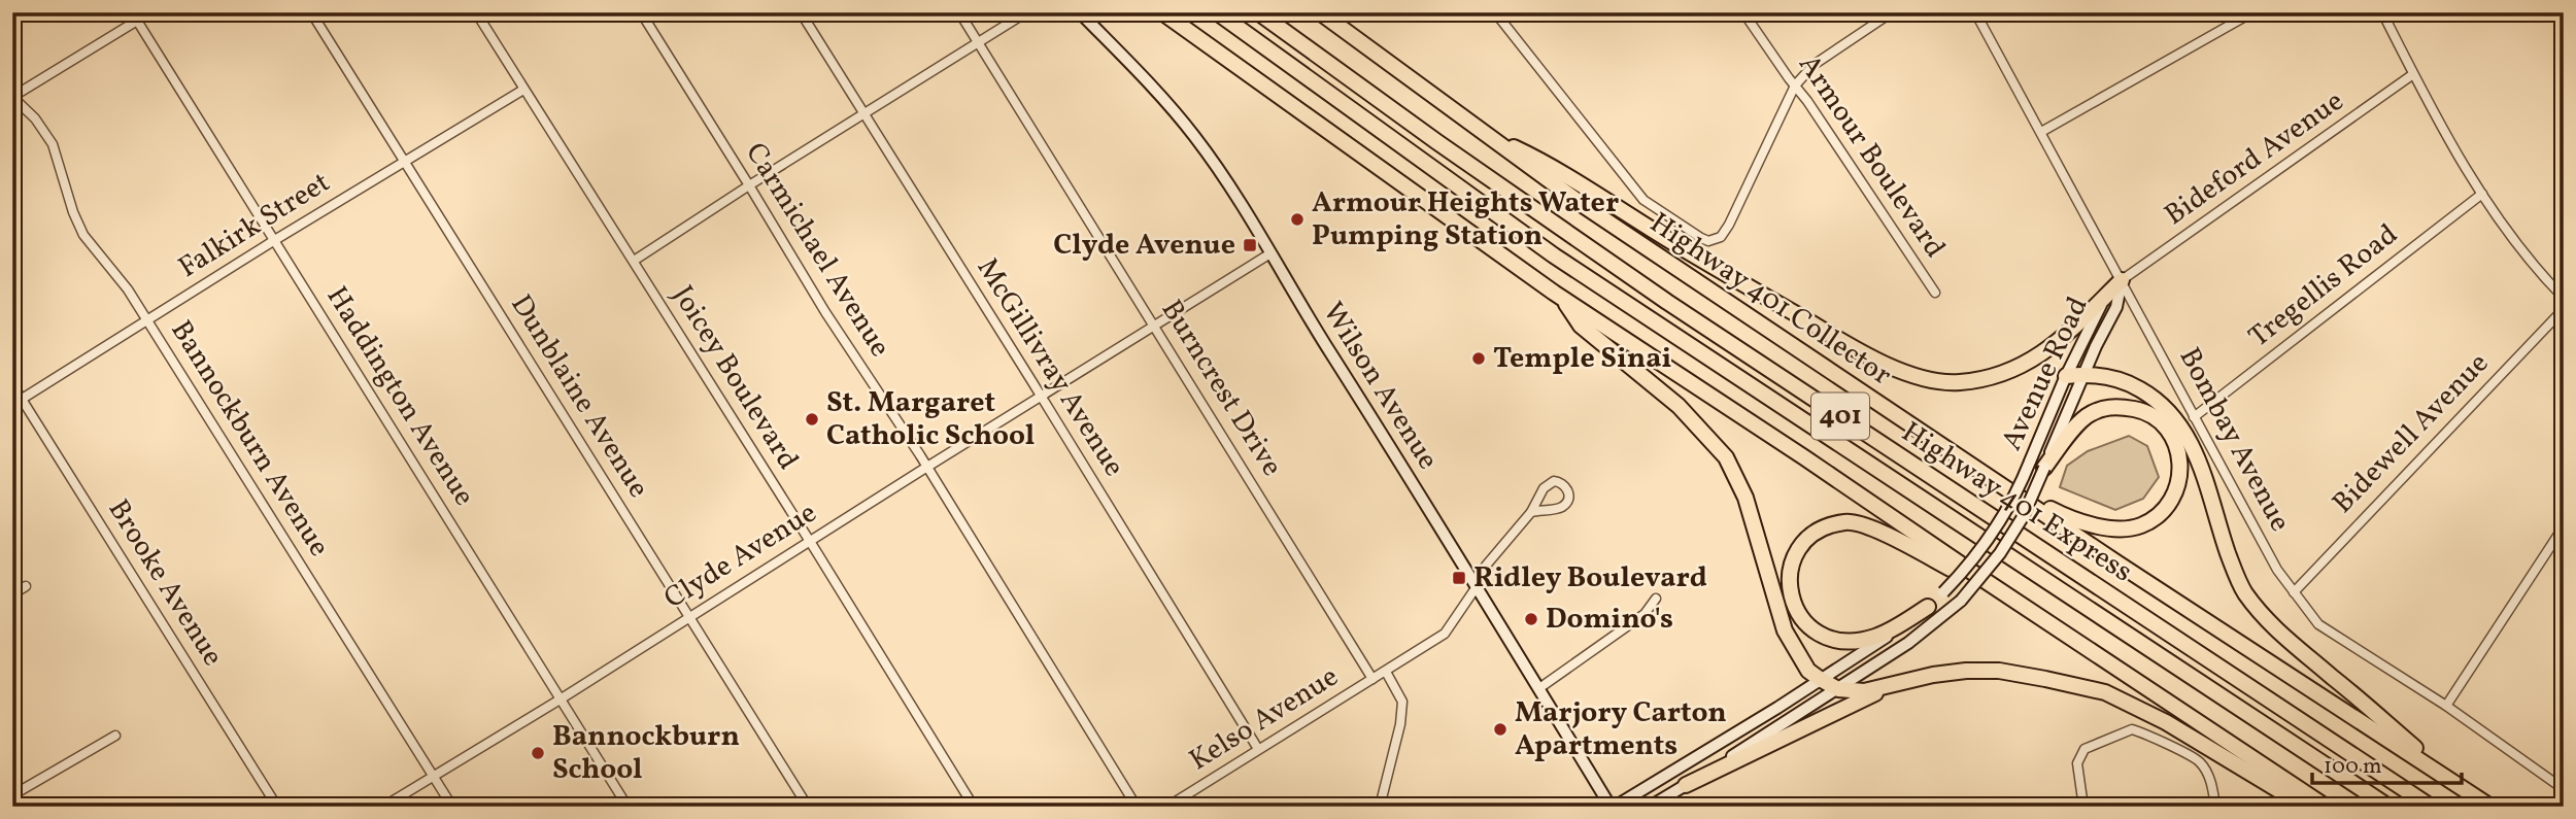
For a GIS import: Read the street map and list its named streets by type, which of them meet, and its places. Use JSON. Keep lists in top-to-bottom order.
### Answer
{
  "streets": {
    "highway": ["Highway 401 Collector", "401", "Highway 401 Express"],
    "main road": ["Avenue Road", "Wilson Avenue"],
    "street": [
      "Armour Boulevard",
      "Bideford Avenue",
      "Falkirk Street",
      "Carmichael Avenue",
      "Tregellis Road",
      "McGillivray Avenue",
      "Joicey Boulevard",
      "Burncrest Drive",
      "Haddington Avenue",
      "Dunblaine Avenue",
      "Bidewell Avenue",
      "Bannockburn Avenue",
      "Bombay Avenue",
      "Clyde Avenue",
      "Brooke Avenue",
      "Kelso Avenue"
    ]
  },
  "crossings": [
    ["Bideford Avenue", "Avenue Road"],
    ["Bideford Avenue", "Bombay Avenue"],
    ["Falkirk Street", "Joicey Boulevard"],
    ["Falkirk Street", "Haddington Avenue"],
    ["Falkirk Street", "Dunblaine Avenue"],
    ["Falkirk Street", "Bannockburn Avenue"],
    ["Falkirk Street", "Brooke Avenue"],
    ["Carmichael Avenue", "Clyde Avenue"],
    ["Tregellis Road", "Bombay Avenue"],
    ["McGillivray Avenue", "Clyde Avenue"],
    ["McGillivray Avenue", "Kelso Avenue"],
    ["Avenue Road", "Wilson Avenue"],
    ["Avenue Road", "Bombay Avenue"],
    ["Joicey Boulevard", "Clyde Avenue"],
    ["Wilson Avenue", "Clyde Avenue"],
    ["Burncrest Drive", "Clyde Avenue"],
    ["Burncrest Drive", "Kelso Avenue"],
    ["Haddington Avenue", "Clyde Avenue"],
    ["Dunblaine Avenue", "Clyde Avenue"],
    ["Bidewell Avenue", "Bombay Avenue"],
    ["Bannockburn Avenue", "Clyde Avenue"]
  ],
  "places": {
    "other": [
      "Armour Heights Water Pumping Station",
      "Temple Sinai",
      "St. Margaret Catholic School",
      "Domino's",
      "Marjory Carton Apartments",
      "Bannockburn School"
    ],
    "transit": ["Clyde Avenue", "Ridley Boulevard"]
  },
  "scale_bar": "100 m"
}
